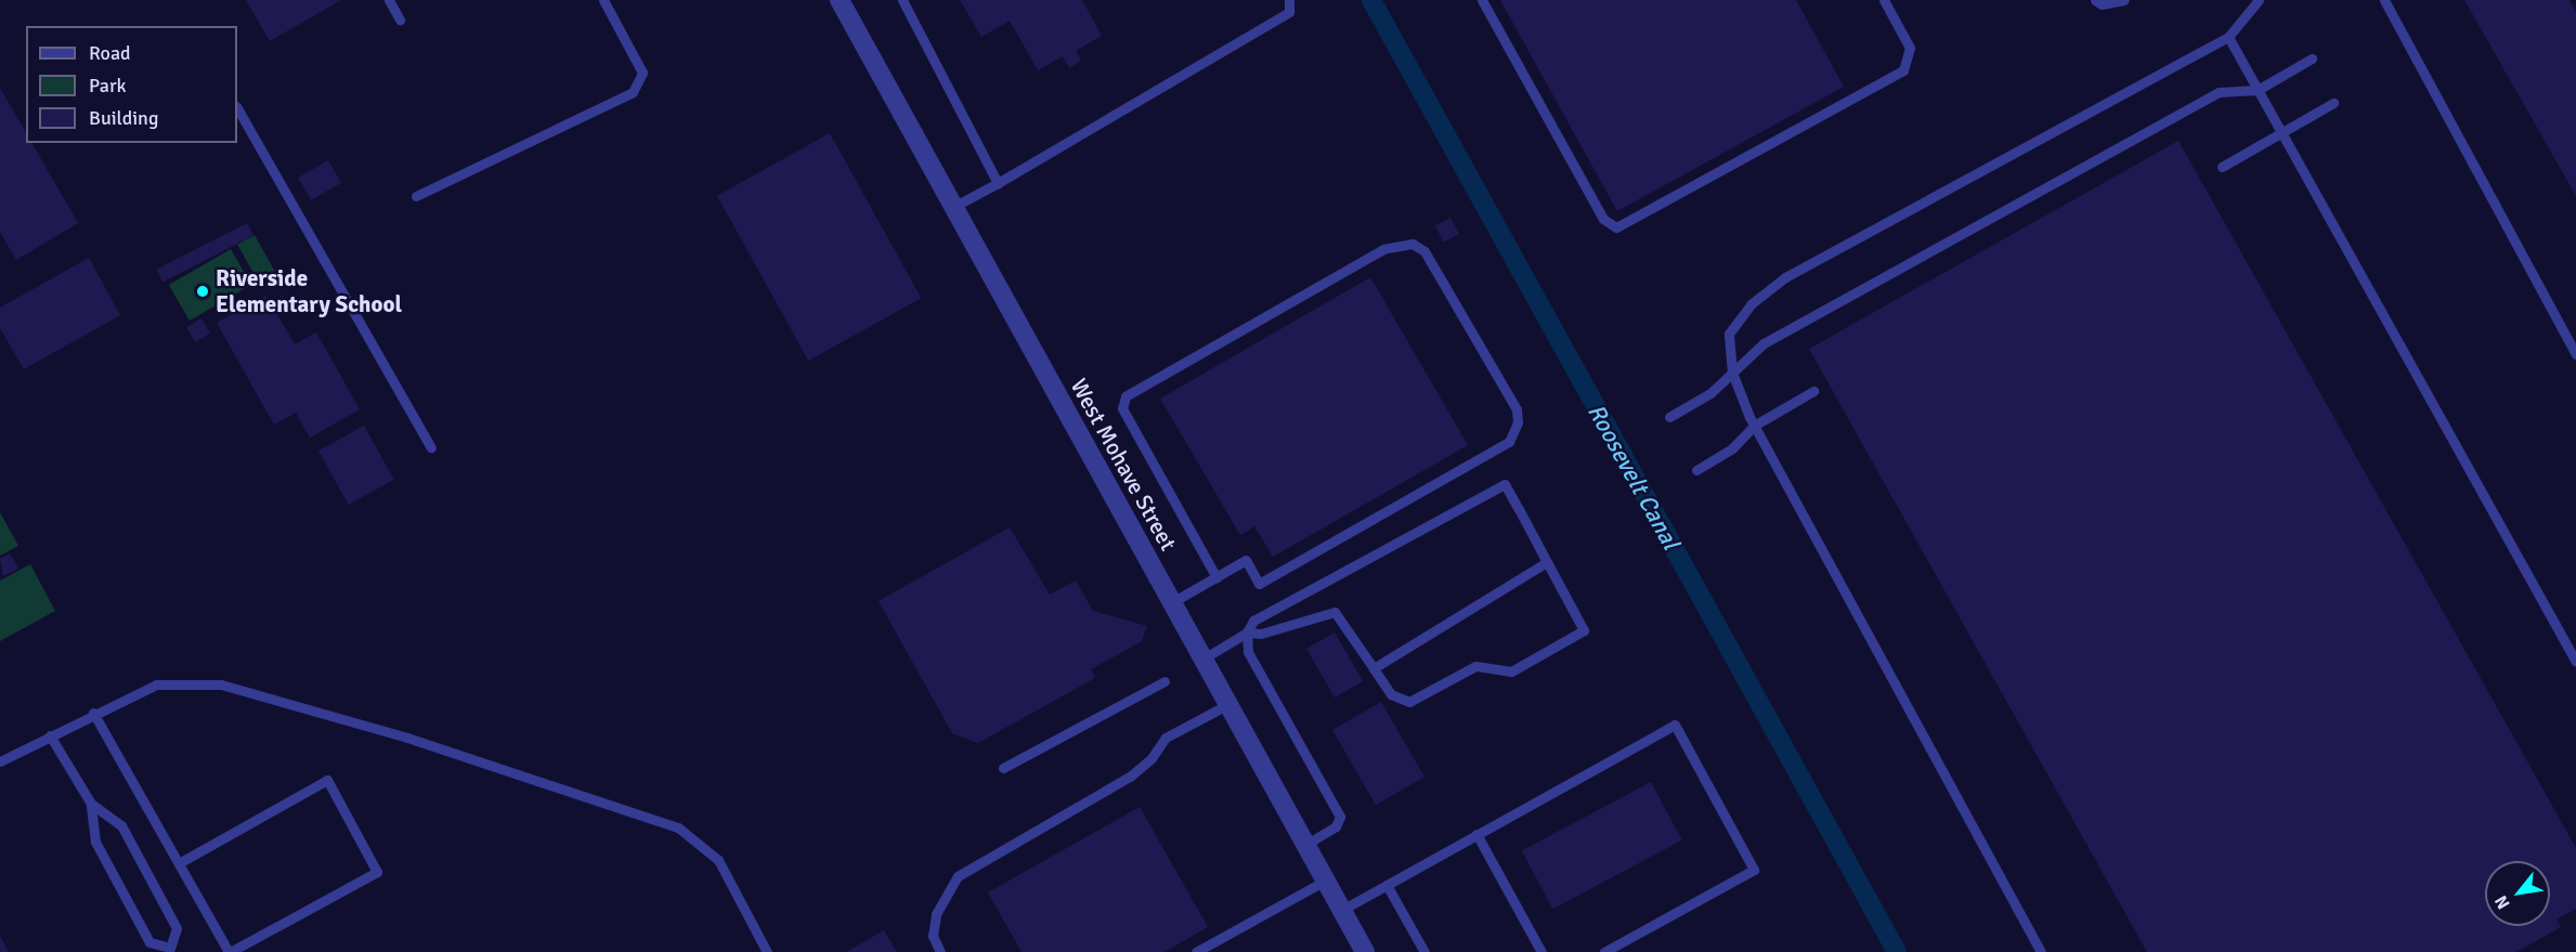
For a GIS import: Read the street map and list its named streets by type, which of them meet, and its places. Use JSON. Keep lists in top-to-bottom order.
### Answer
{
  "streets": {
    "street": ["West Mohave Street"]
  },
  "water": ["Roosevelt Canal"],
  "places": ["Riverside Elementary School"],
  "legend": ["Road", "Park", "Building"],
  "north": "bottom left"
}
